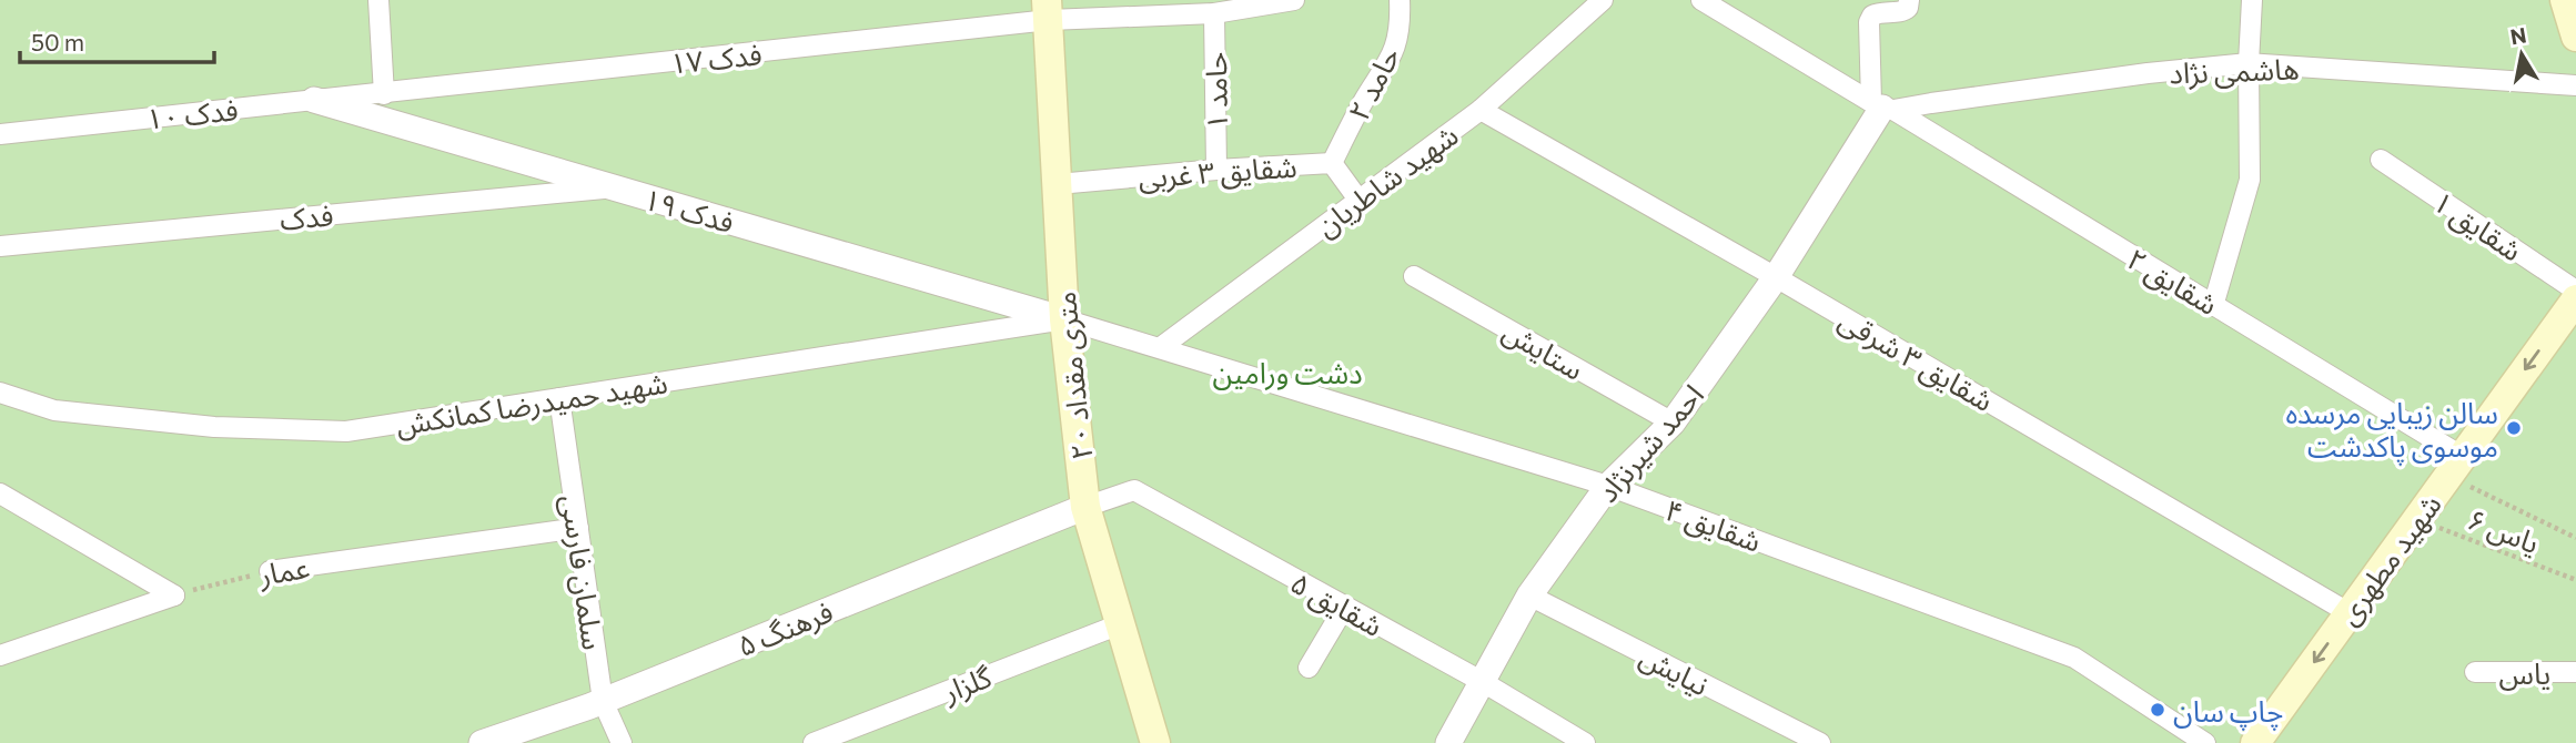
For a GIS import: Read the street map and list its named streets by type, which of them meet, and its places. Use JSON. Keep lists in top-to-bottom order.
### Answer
{
  "streets": {
    "main road": ["۲۰ متری مقداد", "شهید مطهری"],
    "street": [
      "فدک ۱۷",
      "هاشمی نژاد",
      "حامد ۲",
      "حامد ۱",
      "فدک ۱۰",
      "شقایق ۳ غربی",
      "شهید شاطریان",
      "فدک ۱۹",
      "فدک",
      "شقایق ۱",
      "شقایق ۲",
      "ستایش",
      "شقایق ۳ شرقی",
      "شهید حمیدرضا کمانکش",
      "احمد شیرنژاد",
      "شقایق ۴",
      "عمار",
      "سلمان فارسی",
      "شقایق ۵",
      "فرهنگ ۵",
      "نیایش",
      "یاس",
      "گلزار"
    ],
    "path": ["یاس ۶"]
  },
  "crossings": [
    ["فدک ۱۷", "حامد ۱"],
    ["فدک ۱۷", "فدک ۱۰"],
    ["فدک ۱۷", "۲۰ متری مقداد"],
    ["هاشمی نژاد", "شقایق ۲"],
    ["هاشمی نژاد", "احمد شیرنژاد"],
    ["حامد ۲", "شقایق ۳ غربی"],
    ["حامد ۱", "شقایق ۳ غربی"],
    ["فدک ۱۰", "فدک ۱۹"],
    ["شقایق ۳ غربی", "شهید شاطریان"],
    ["شقایق ۳ غربی", "۲۰ متری مقداد"],
    ["شهید شاطریان", "شقایق ۳ شرقی"],
    ["شهید شاطریان", "شقایق ۴"],
    ["فدک ۱۹", "فدک"],
    ["فدک ۱۹", "۲۰ متری مقداد"],
    ["فدک ۱۹", "شهید حمیدرضا کمانکش"],
    ["فدک ۱۹", "شقایق ۴"],
    ["شقایق ۲", "احمد شیرنژاد"],
    ["شقایق ۲", "شهید مطهری"],
    ["ستایش", "احمد شیرنژاد"],
    ["شقایق ۳ شرقی", "احمد شیرنژاد"],
    ["شقایق ۳ شرقی", "شهید مطهری"],
    ["۲۰ متری مقداد", "شهید حمیدرضا کمانکش"],
    ["۲۰ متری مقداد", "شقایق ۴"],
    ["۲۰ متری مقداد", "شقایق ۵"],
    ["۲۰ متری مقداد", "فرهنگ ۵"],
    ["۲۰ متری مقداد", "گلزار"],
    ["شهید حمیدرضا کمانکش", "شقایق ۴"],
    ["شهید حمیدرضا کمانکش", "سلمان فارسی"],
    ["احمد شیرنژاد", "شقایق ۴"],
    ["احمد شیرنژاد", "شقایق ۵"],
    ["احمد شیرنژاد", "نیایش"],
    ["یاس ۶", "شهید مطهری"],
    ["عمار", "سلمان فارسی"],
    ["سلمان فارسی", "فرهنگ ۵"],
    ["شقایق ۵", "فرهنگ ۵"]
  ],
  "one_way": ["شهید مطهری"],
  "parks": ["دشت ورامین"],
  "places": ["سالن زیبایی مرسده موسوی پاکدشت", "چاپ سان"],
  "scale_bar": "50 m",
  "north": "top"
}
